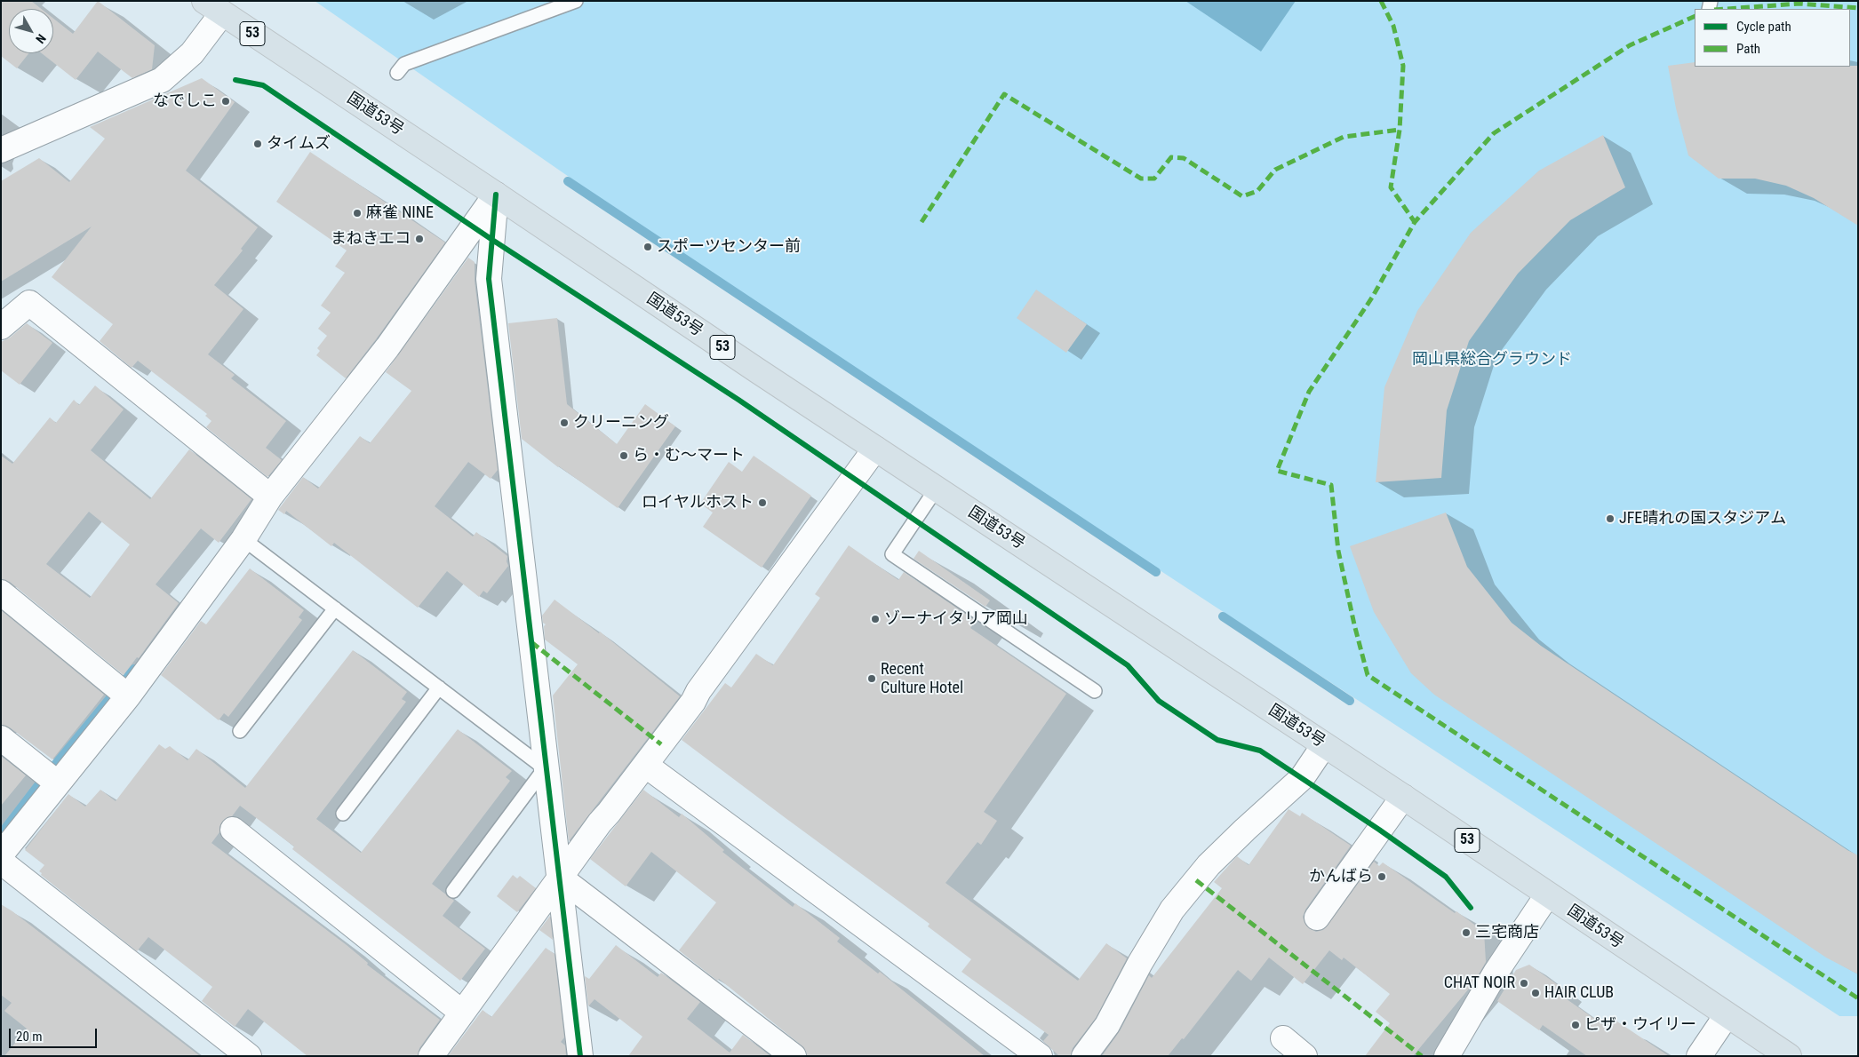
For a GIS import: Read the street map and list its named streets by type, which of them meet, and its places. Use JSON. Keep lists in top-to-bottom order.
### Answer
{
  "streets": {
    "highway": ["53", "国道53号"]
  },
  "parks": ["岡山県総合グラウンド"],
  "places": [
    "なでしこ",
    "タイムズ",
    "麻雀 NINE",
    "まねきエコ",
    "スポーツセンター前",
    "クリーニング",
    "ら・む〜マート",
    "ロイヤルホスト",
    "JFE晴れの国スタジアム",
    "ゾーナイタリア岡山",
    "Recent Culture Hotel",
    "かんばら",
    "三宅商店",
    "CHAT NOIR",
    "HAIR CLUB",
    "ピザ・ウイリー"
  ],
  "legend": ["Cycle path", "Path"],
  "scale_bar": "20 m",
  "north": "bottom right"
}
